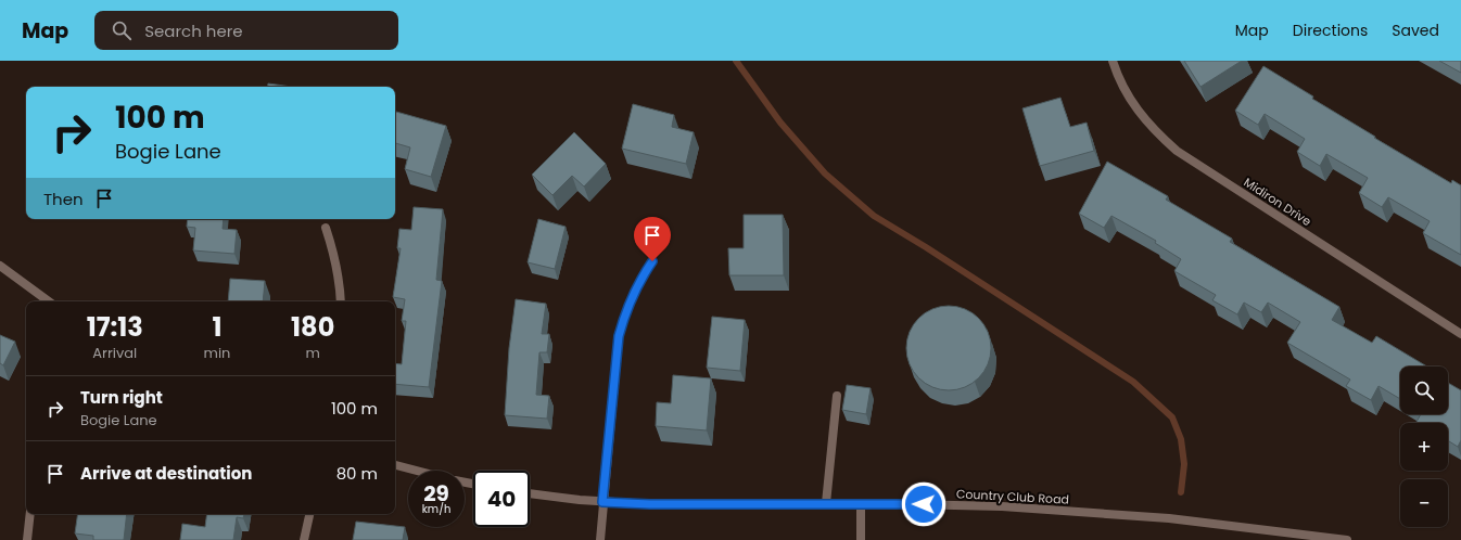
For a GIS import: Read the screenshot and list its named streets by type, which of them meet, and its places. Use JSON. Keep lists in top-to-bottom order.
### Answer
{
  "streets": {
    "street": ["Midiron Drive", "Country Club Road"]
  },
  "page": {
    "header": "Map",
    "search": "Search here",
    "nav": ["Map", "Directions", "Saved"],
    "turn": ["100 m", "Bogie Lane"],
    "then": "Then",
    "eta": [
      "17:13",
      "Arrival",
      "1",
      "min",
      "180",
      "m"
    ],
    "map_buttons": ["+", "−"],
    "list": [
      {
        "name": "Turn right",
        "note": "Bogie Lane",
        "value": "100 m"
      },
      {
        "name": "Arrive at destination",
        "value": "80 m"
      }
    ],
    "speed": "29 km/h",
    "limit": "40"
  }
}
